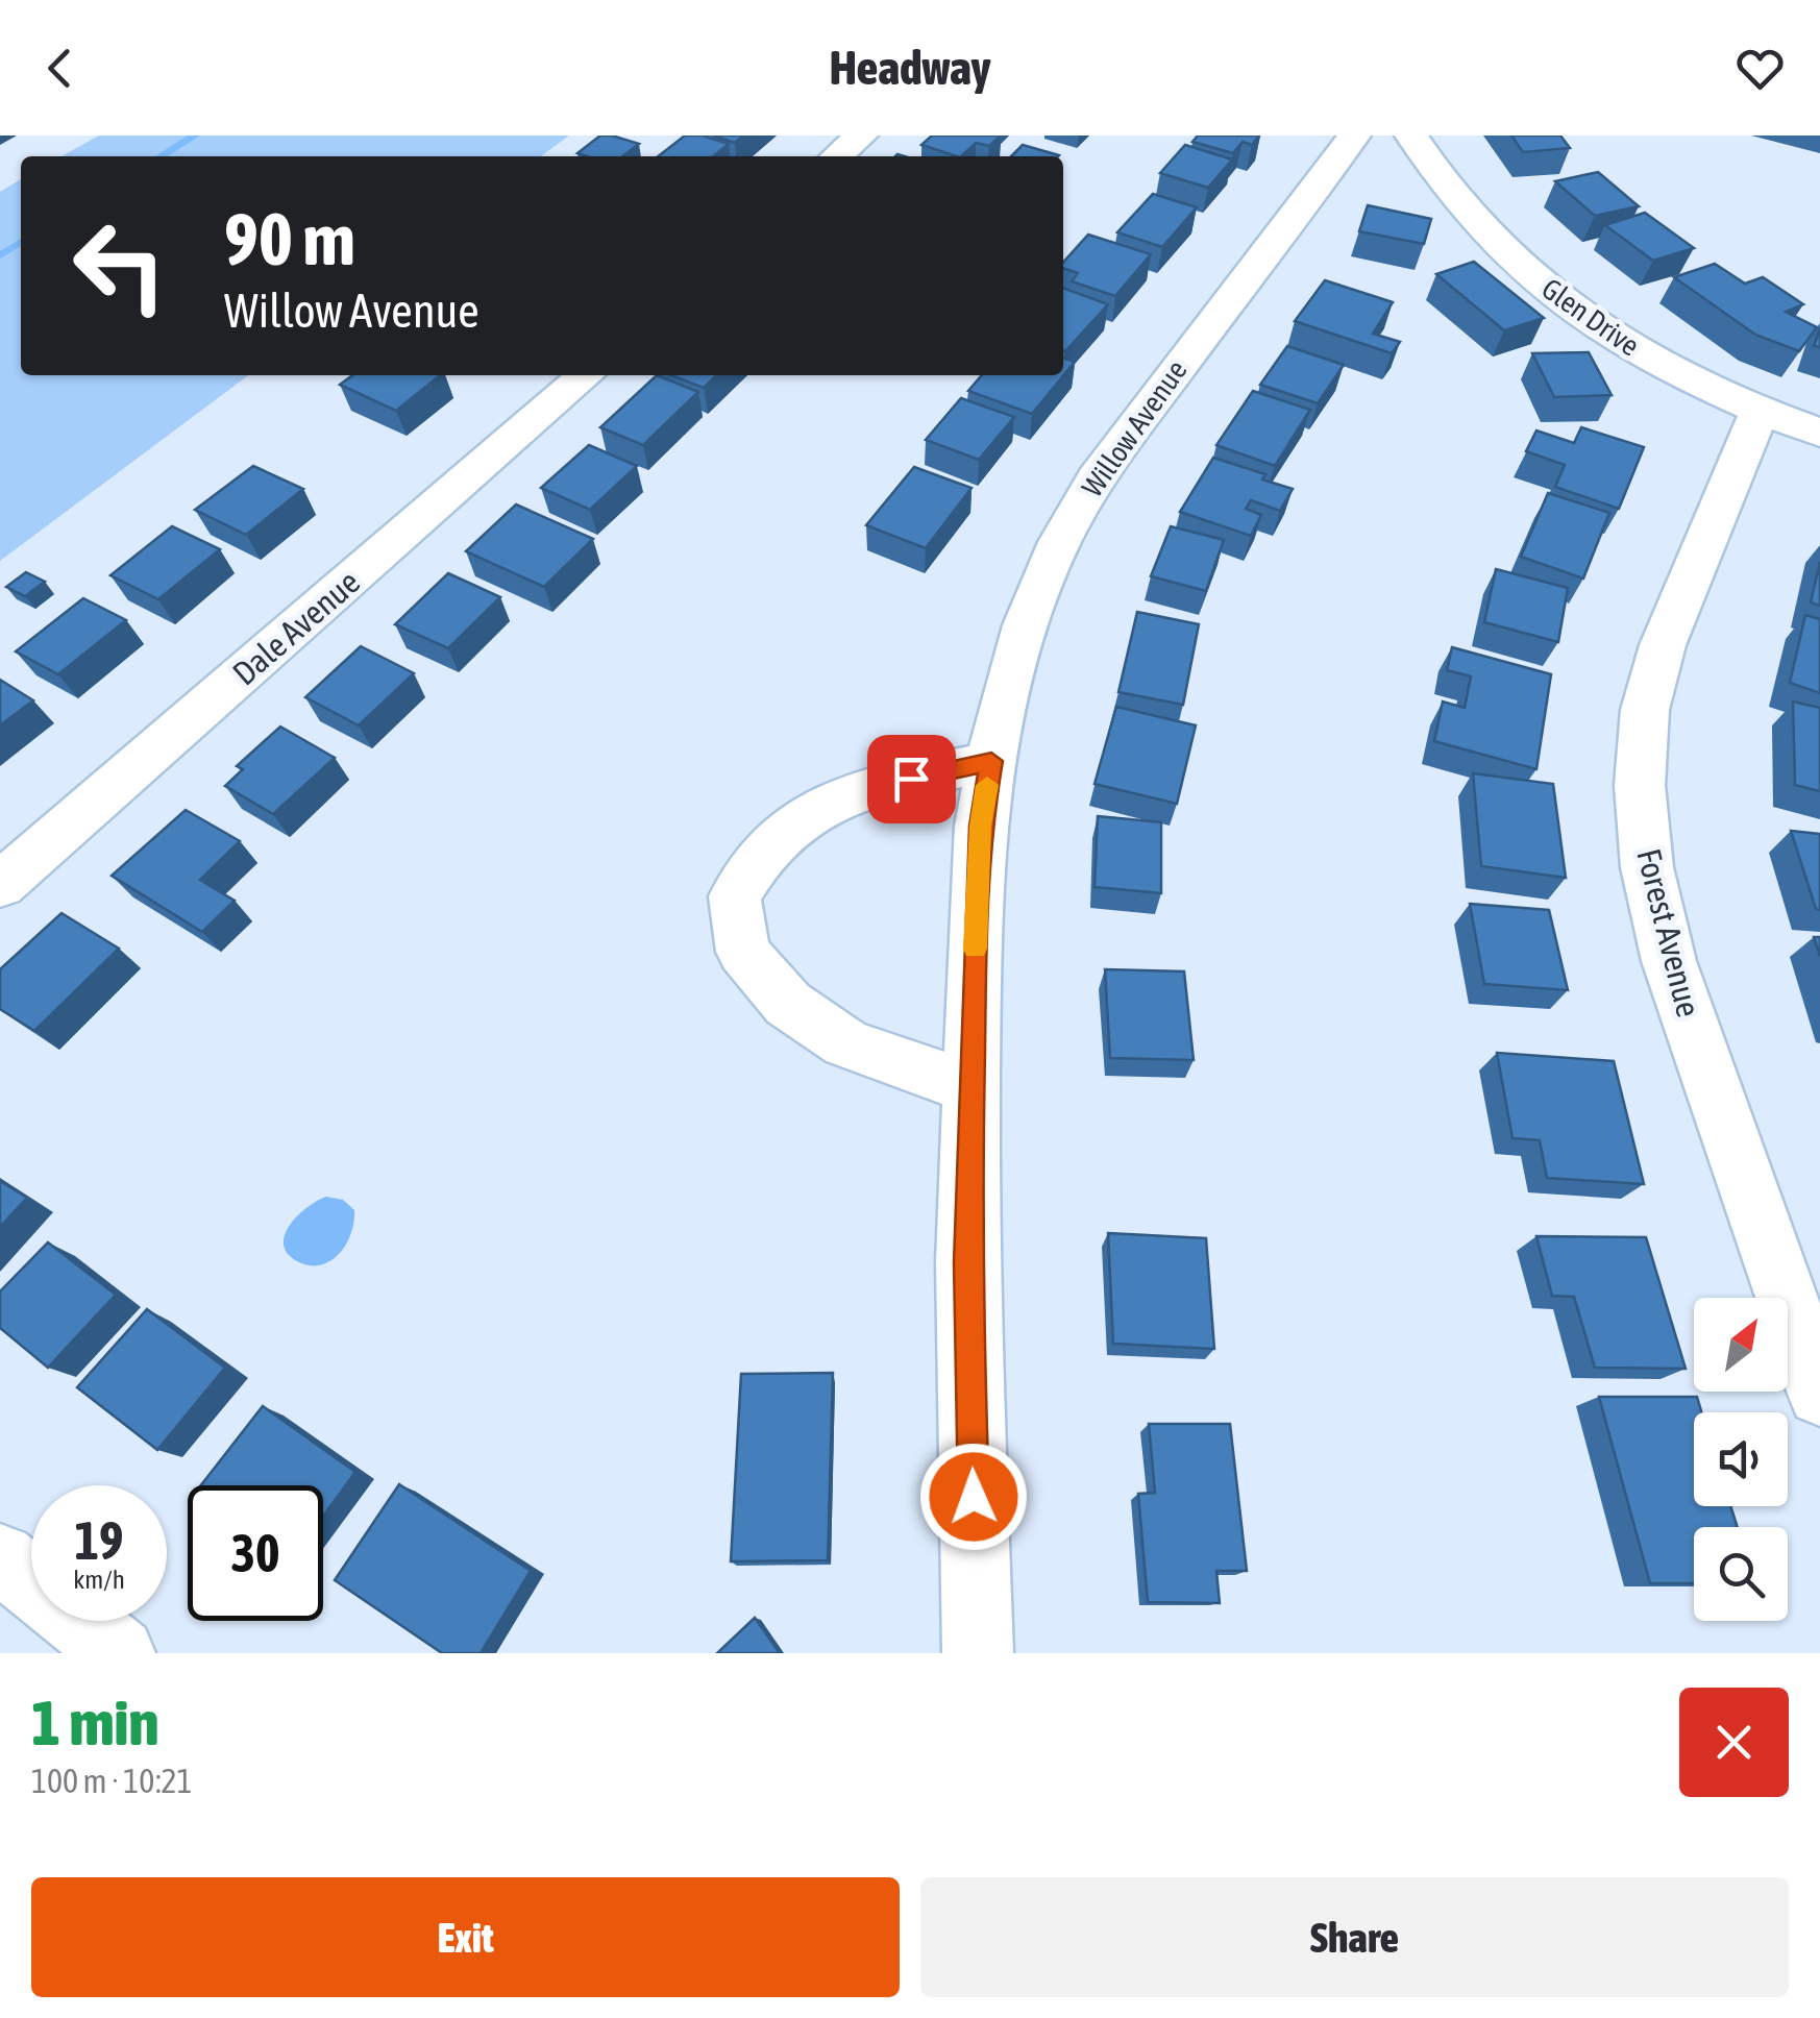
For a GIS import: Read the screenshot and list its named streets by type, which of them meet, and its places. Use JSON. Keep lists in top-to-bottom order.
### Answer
{
  "streets": {
    "street": [
      "Glen Drive",
      "Willow Avenue",
      "Dale Avenue",
      "Forest Avenue"
    ]
  },
  "crossings": [
    ["Glen Drive", "Forest Avenue"]
  ],
  "north": "top right",
  "page": {
    "header": "Headway",
    "turn": ["90 m", "Willow Avenue"],
    "speed": "19 km/h",
    "limit": "30",
    "heading": ["1 min", "100 m · 10:21"],
    "buttons": ["Exit", "Share"]
  }
}
